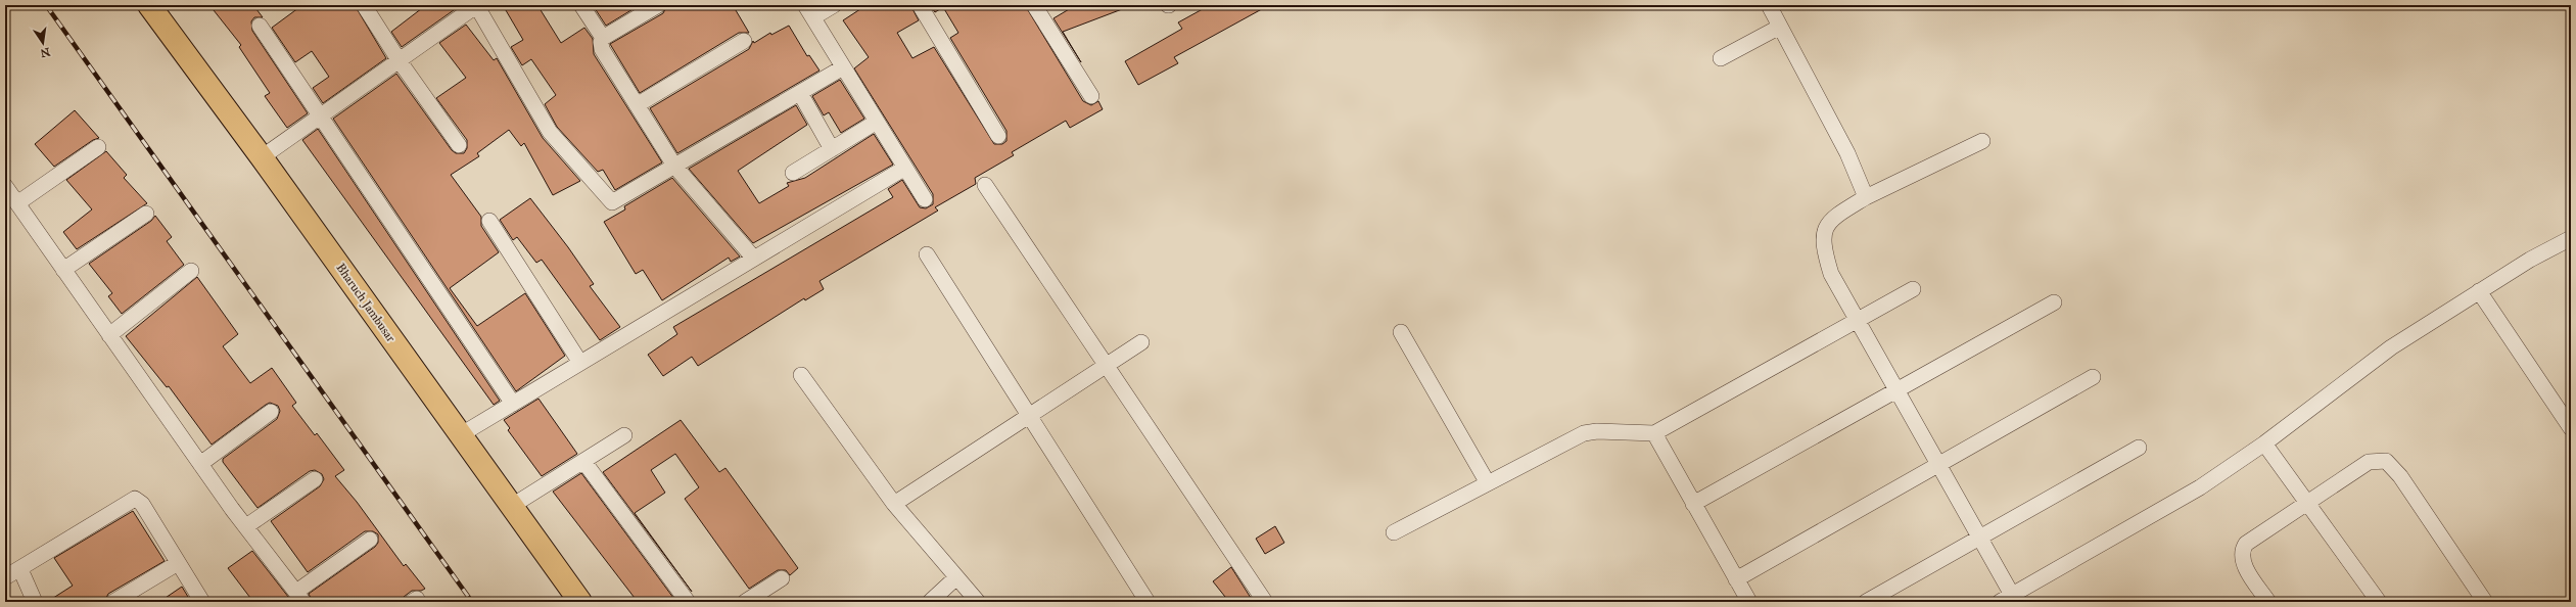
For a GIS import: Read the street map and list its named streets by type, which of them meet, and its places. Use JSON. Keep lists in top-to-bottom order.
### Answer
{
  "streets": {
    "highway": ["Bharuch Jambusar"]
  },
  "north": "bottom"
}
